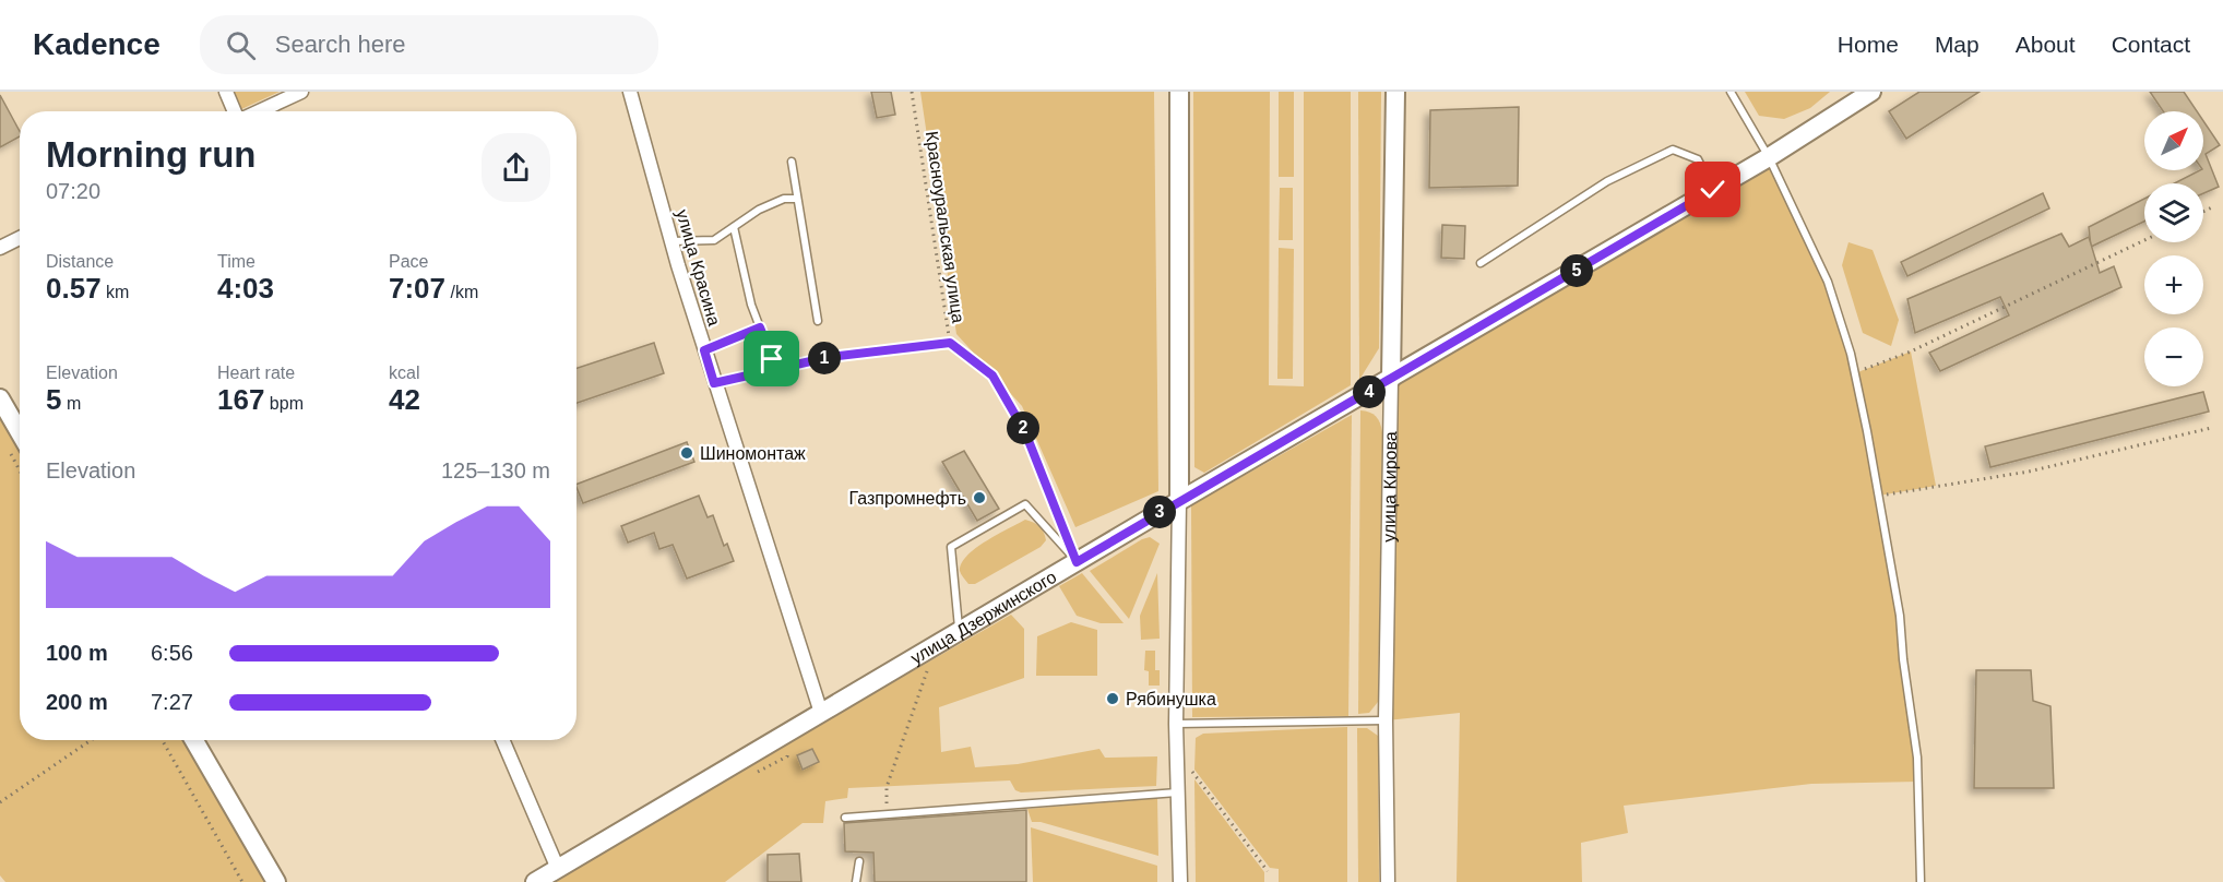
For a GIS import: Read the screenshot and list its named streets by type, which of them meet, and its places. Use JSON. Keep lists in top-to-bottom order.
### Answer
{
  "streets": {
    "street": ["улица Красина", "улица Кирова", "улица Дзержинского"],
    "path": ["Красноуральская улица"]
  },
  "crossings": [
    ["Красноуральская улица", "улица Дзержинского"],
    ["улица Красина", "улица Дзержинского"],
    ["улица Кирова", "улица Дзержинского"]
  ],
  "places": ["Шиномонтаж", "Газпромнефть", "Рябинушка"],
  "north": "top right",
  "page": {
    "header": "Kadence",
    "search": "Search here",
    "nav": [
      "Home",
      "Map",
      "About",
      "Contact"
    ],
    "map_buttons": ["+", "−"],
    "heading": ["Morning run", "07:20"],
    "stats": [
      ["Distance", "0.57 km"],
      ["Time", "4:03"],
      ["Pace", "7:07 /km"],
      ["Elevation", "5 m"],
      ["Heart rate", "167 bpm"],
      ["kcal", "42"]
    ],
    "pins": [
      "5",
      "1",
      "4",
      "2",
      "3"
    ],
    "chart": ["Elevation", "125–130 m"],
    "list": [
      {
        "name": "100 m",
        "note": "6:56"
      },
      {
        "name": "200 m",
        "note": "7:27"
      }
    ]
  }
}
